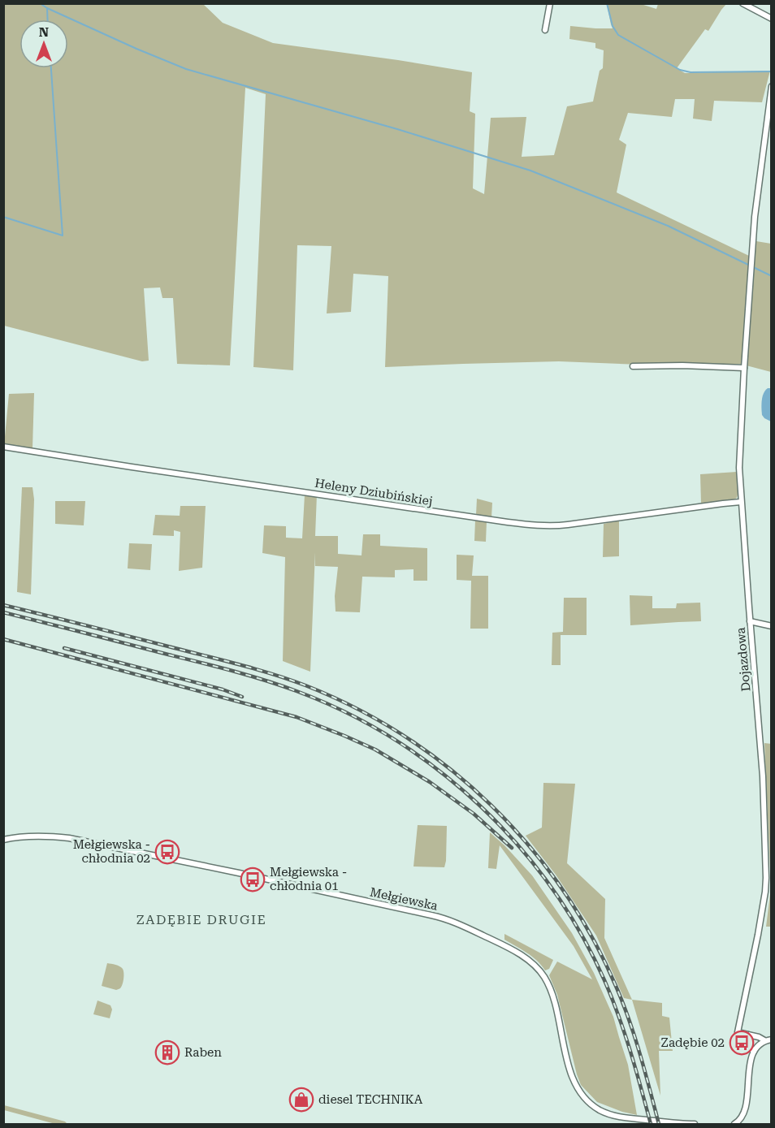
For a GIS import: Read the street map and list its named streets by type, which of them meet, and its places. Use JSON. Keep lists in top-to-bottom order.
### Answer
{
  "streets": {
    "street": ["Heleny Dziubińskiej", "Dojazdowa", "Mełgiewska"]
  },
  "crossings": [
    ["Heleny Dziubińskiej", "Dojazdowa"]
  ],
  "districts": ["ZADĘBIE DRUGIE"],
  "places": {
    "bus stop": ["Mełgiewska - chłodnia 02", "Mełgiewska - chłodnia 01", "Zadębie 02"],
    "building": ["Raben"],
    "shop": ["diesel TECHNIKA"]
  },
  "north": "top"
}
